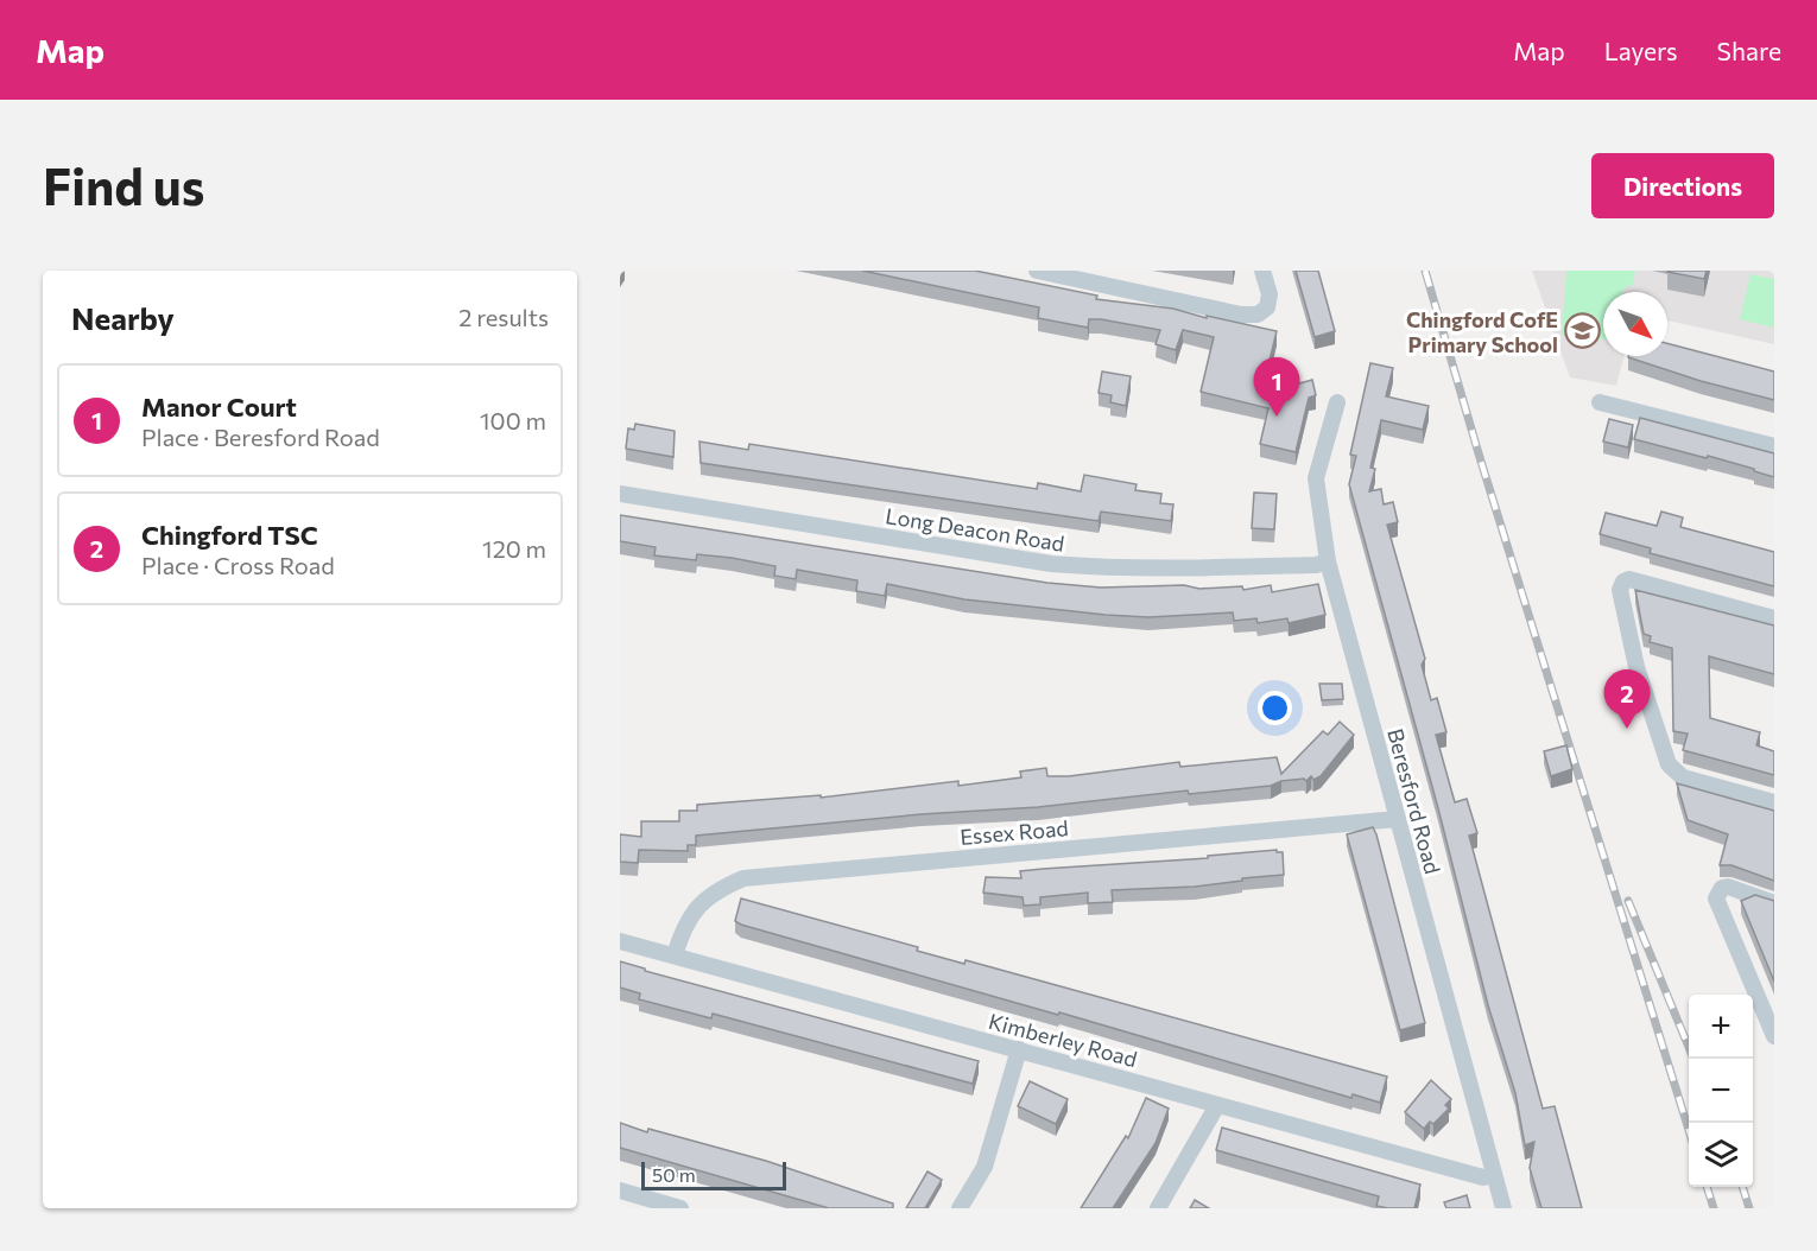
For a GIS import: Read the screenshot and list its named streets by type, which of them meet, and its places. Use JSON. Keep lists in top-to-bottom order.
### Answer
{
  "streets": {
    "street": [
      "Long Deacon Road",
      "Beresford Road",
      "Essex Road",
      "Kimberley Road"
    ]
  },
  "crossings": [
    ["Long Deacon Road", "Beresford Road"],
    ["Beresford Road", "Essex Road"],
    ["Beresford Road", "Kimberley Road"],
    ["Essex Road", "Kimberley Road"]
  ],
  "places": {
    "school or university": ["Chingford CofE Primary School"]
  },
  "scale_bar": "50 m",
  "north": "bottom right",
  "page": {
    "header": "Map",
    "nav": ["Map", "Layers", "Share"],
    "buttons": "Directions",
    "title": "Find us",
    "heading": ["Nearby", "2 results"],
    "pins": ["1", "2"],
    "list": [
      {
        "mark": "1",
        "name": "Manor Court",
        "note": "Place · Beresford Road",
        "value": "100 m"
      },
      {
        "mark": "2",
        "name": "Chingford TSC",
        "note": "Place · Cross Road",
        "value": "120 m"
      }
    ],
    "map_buttons": ["+", "−"],
    "scale": "50 m"
  }
}
